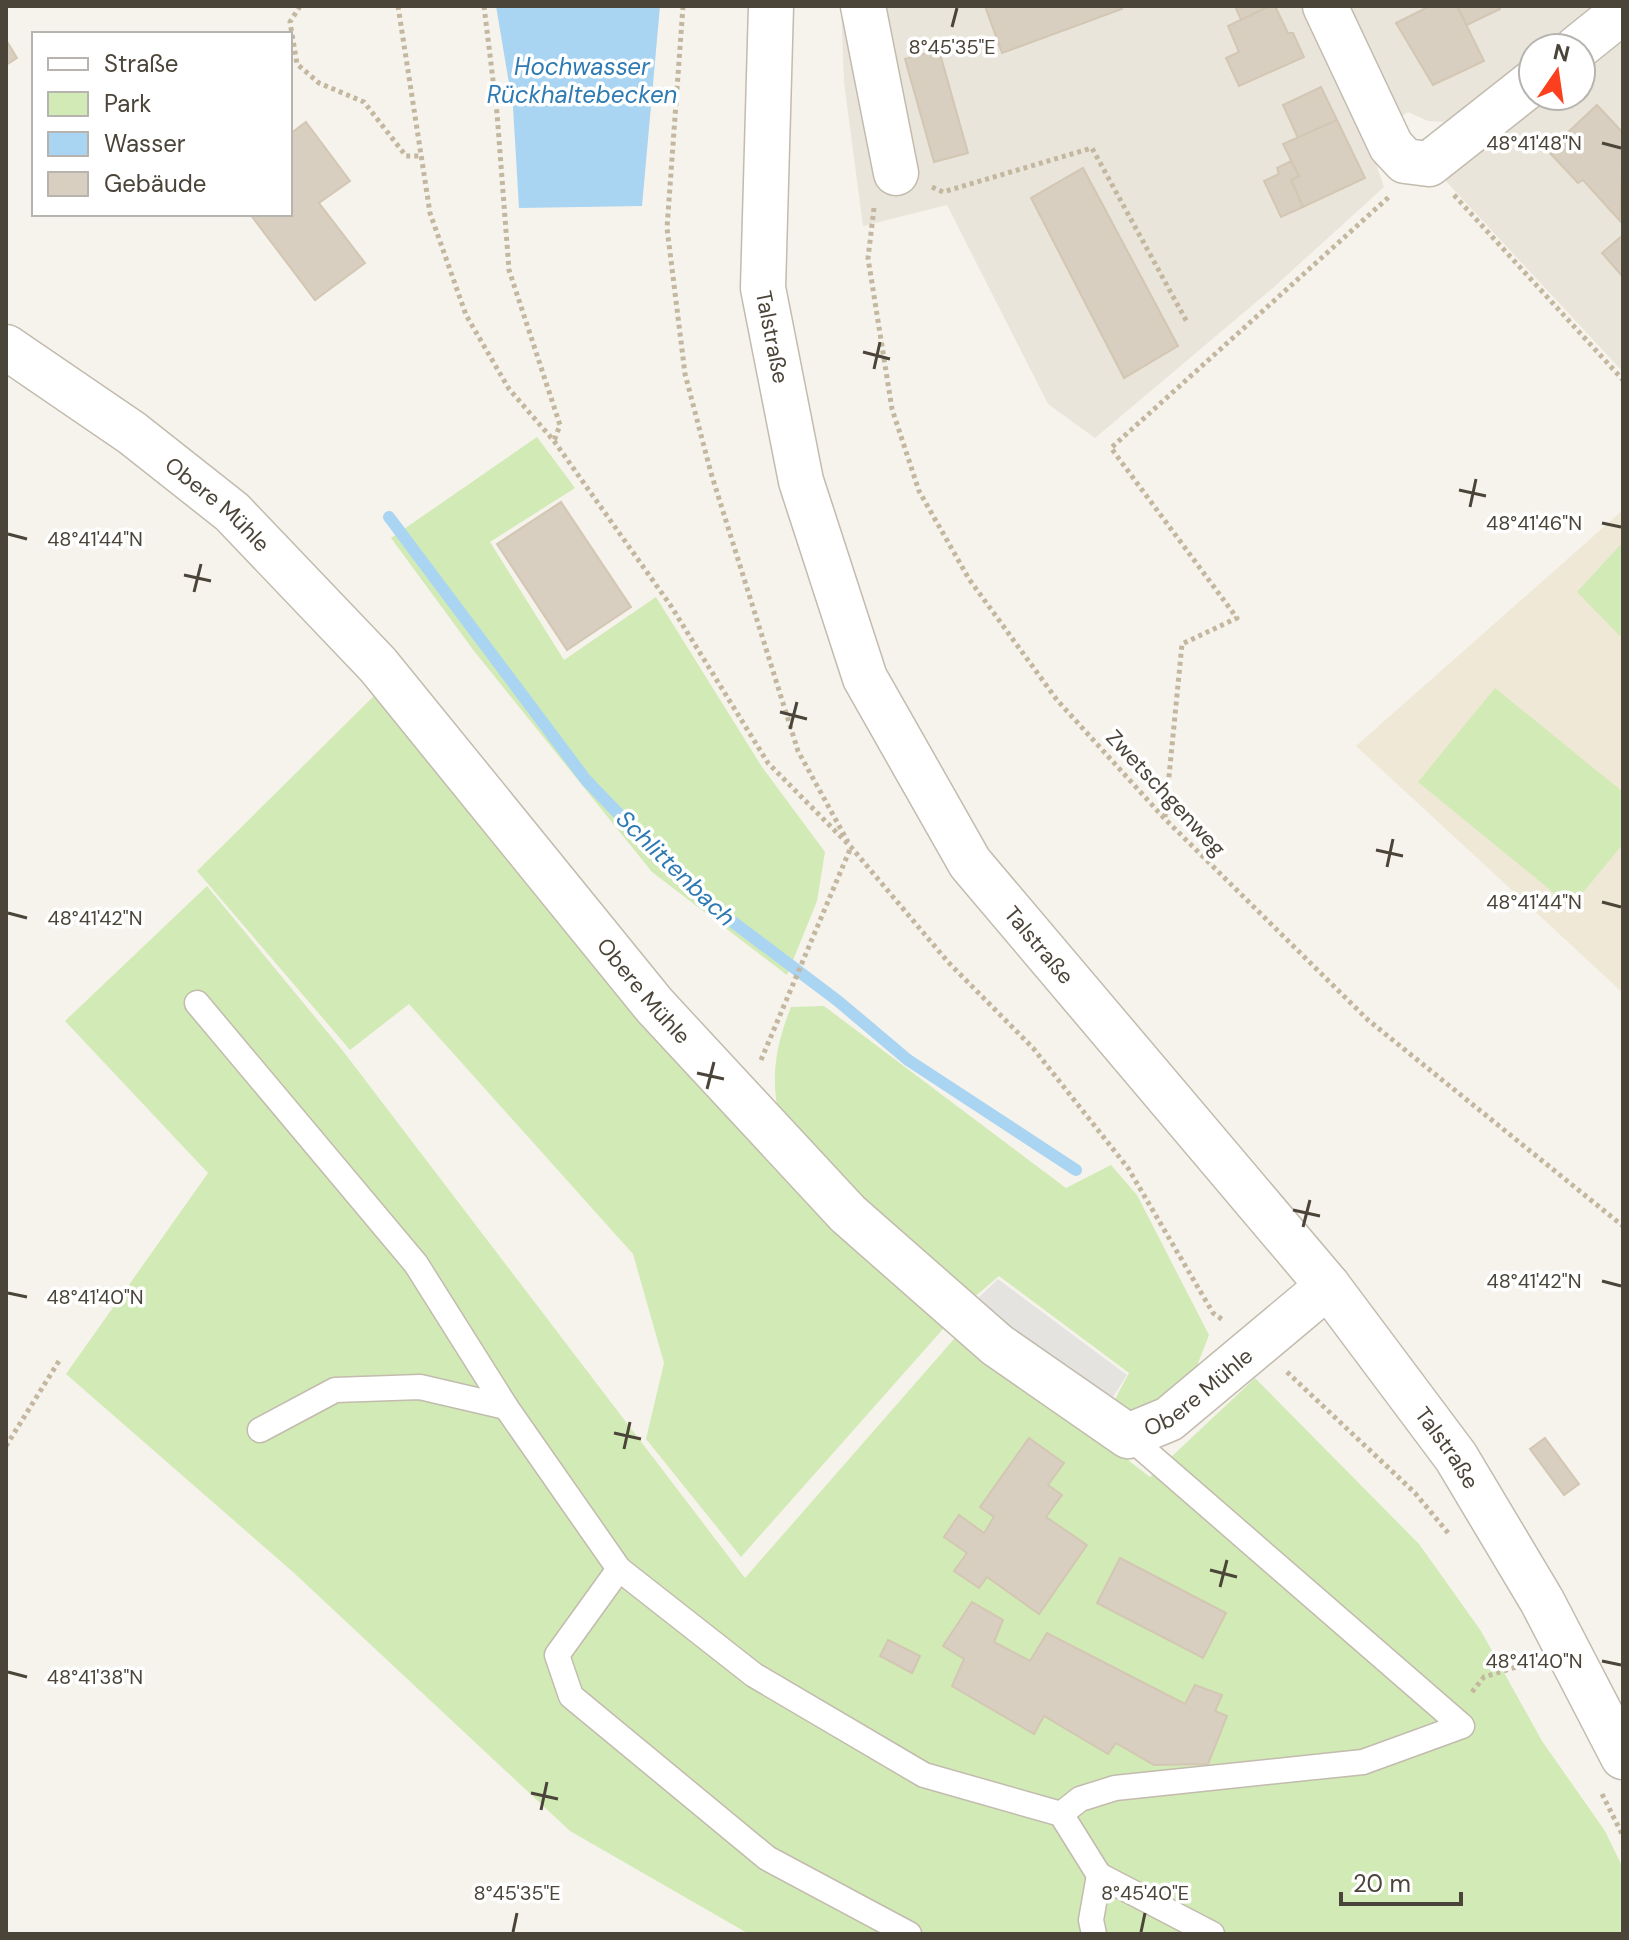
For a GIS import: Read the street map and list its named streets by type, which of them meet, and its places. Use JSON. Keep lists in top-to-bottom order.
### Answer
{
  "streets": {
    "street": ["Talstraße", "Obere Mühle"],
    "path": ["Zwetschgenweg"]
  },
  "crossings": [
    ["Talstraße", "Obere Mühle"]
  ],
  "water": ["Hochwasser Rückhaltebecken", "Schlittenbach"],
  "legend": [
    "Straße",
    "Park",
    "Wasser",
    "Gebäude"
  ],
  "scale_bar": "20 m",
  "north": "top",
  "coordinates": [
    "8°45'35\"E",
    "48°41'48\"N",
    "48°41'46\"N",
    "48°41'44\"N",
    "48°41'42\"N",
    "48°41'40\"N",
    "48°41'38\"N",
    "8°45'40\"E"
  ]
}
